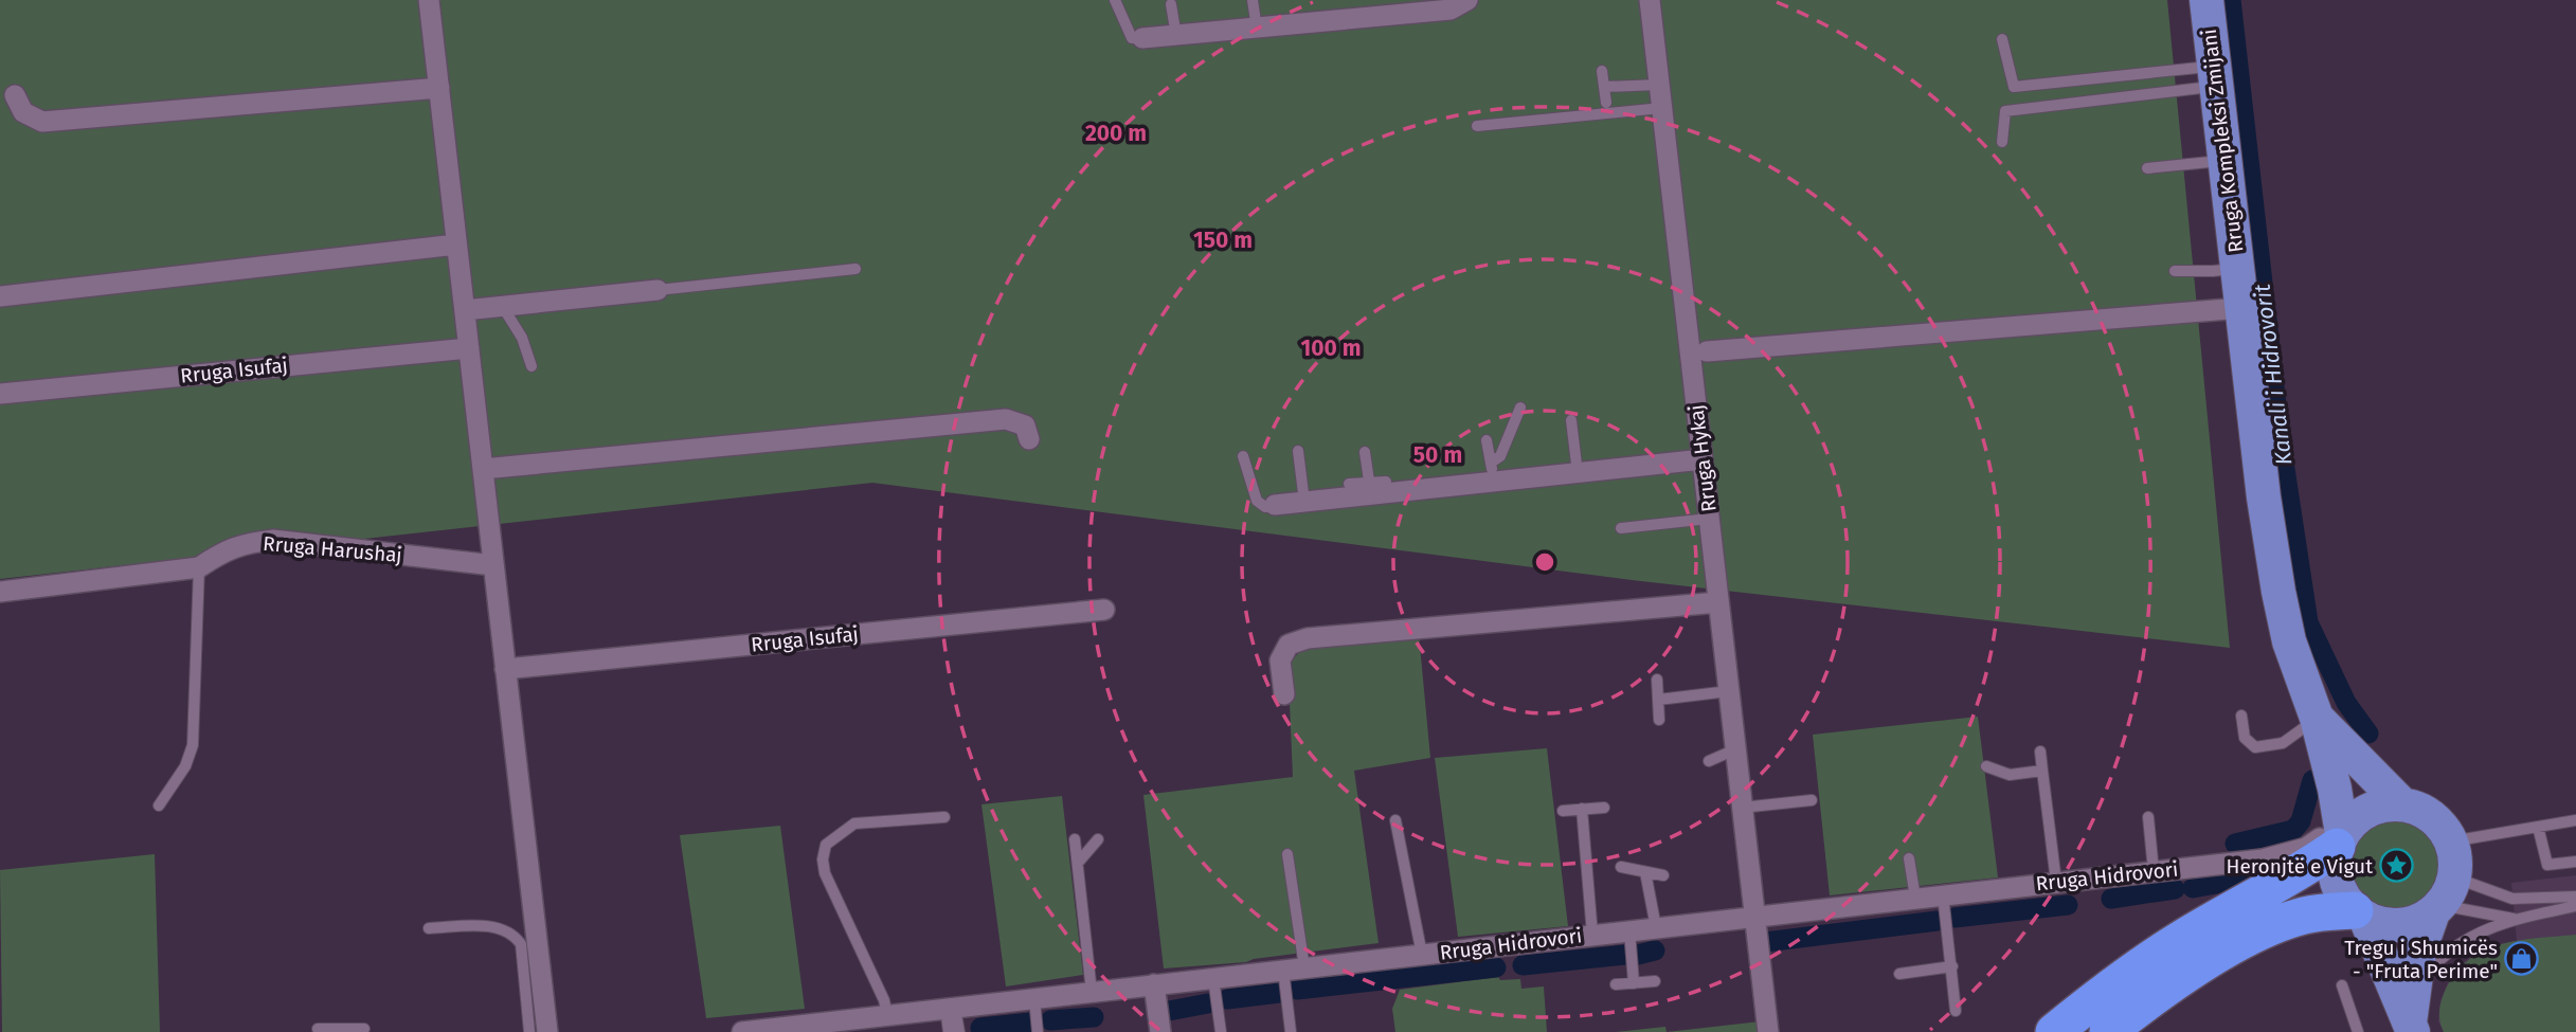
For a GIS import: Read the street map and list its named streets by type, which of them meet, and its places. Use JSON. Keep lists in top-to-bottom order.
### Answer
{
  "streets": {
    "main road": ["Rruga Kompleksi Zmijani"],
    "street": [
      "Rruga Isufaj",
      "Rruga Hykaj",
      "Rruga Harushaj",
      "Rruga Hidrovori"
    ]
  },
  "crossings": [
    ["Rruga Kompleksi Zmijani", "Rruga Hidrovori"],
    ["Rruga Hykaj", "Rruga Hidrovori"]
  ],
  "water": ["Kanali i Hidrovorit"],
  "places": {
    "place": ["Heronjtë e Vigut"],
    "shop": ["Tregu i Shumicës - \"Fruta Perime\""]
  },
  "rings": [
    "200 m",
    "150 m",
    "100 m",
    "50 m"
  ]
}
